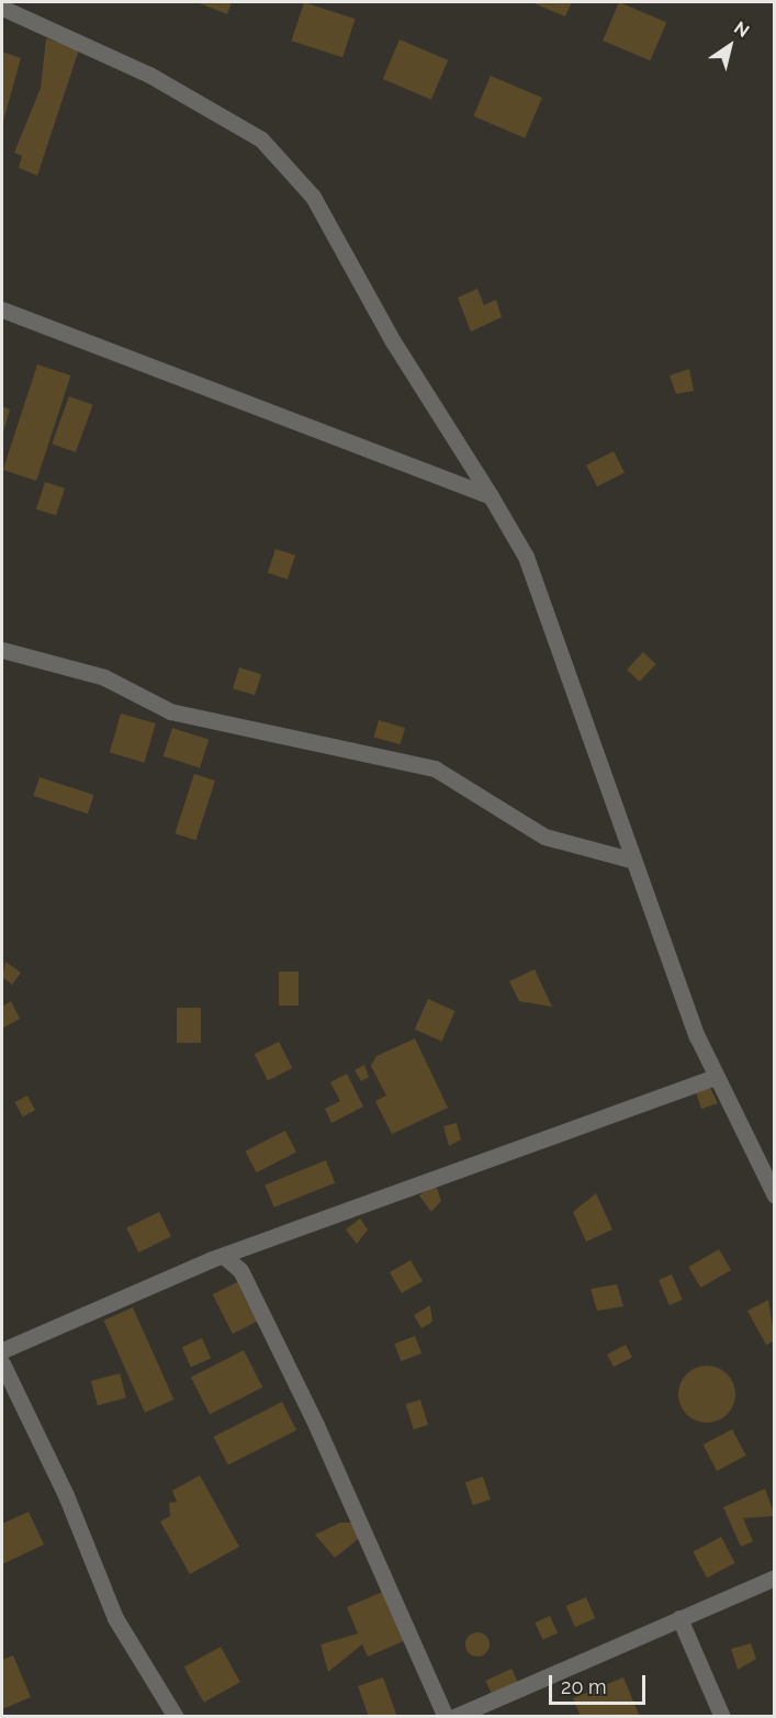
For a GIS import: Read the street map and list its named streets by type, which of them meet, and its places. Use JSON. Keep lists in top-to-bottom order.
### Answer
{
  "scale_bar": "20 m",
  "north": "top right"
}
